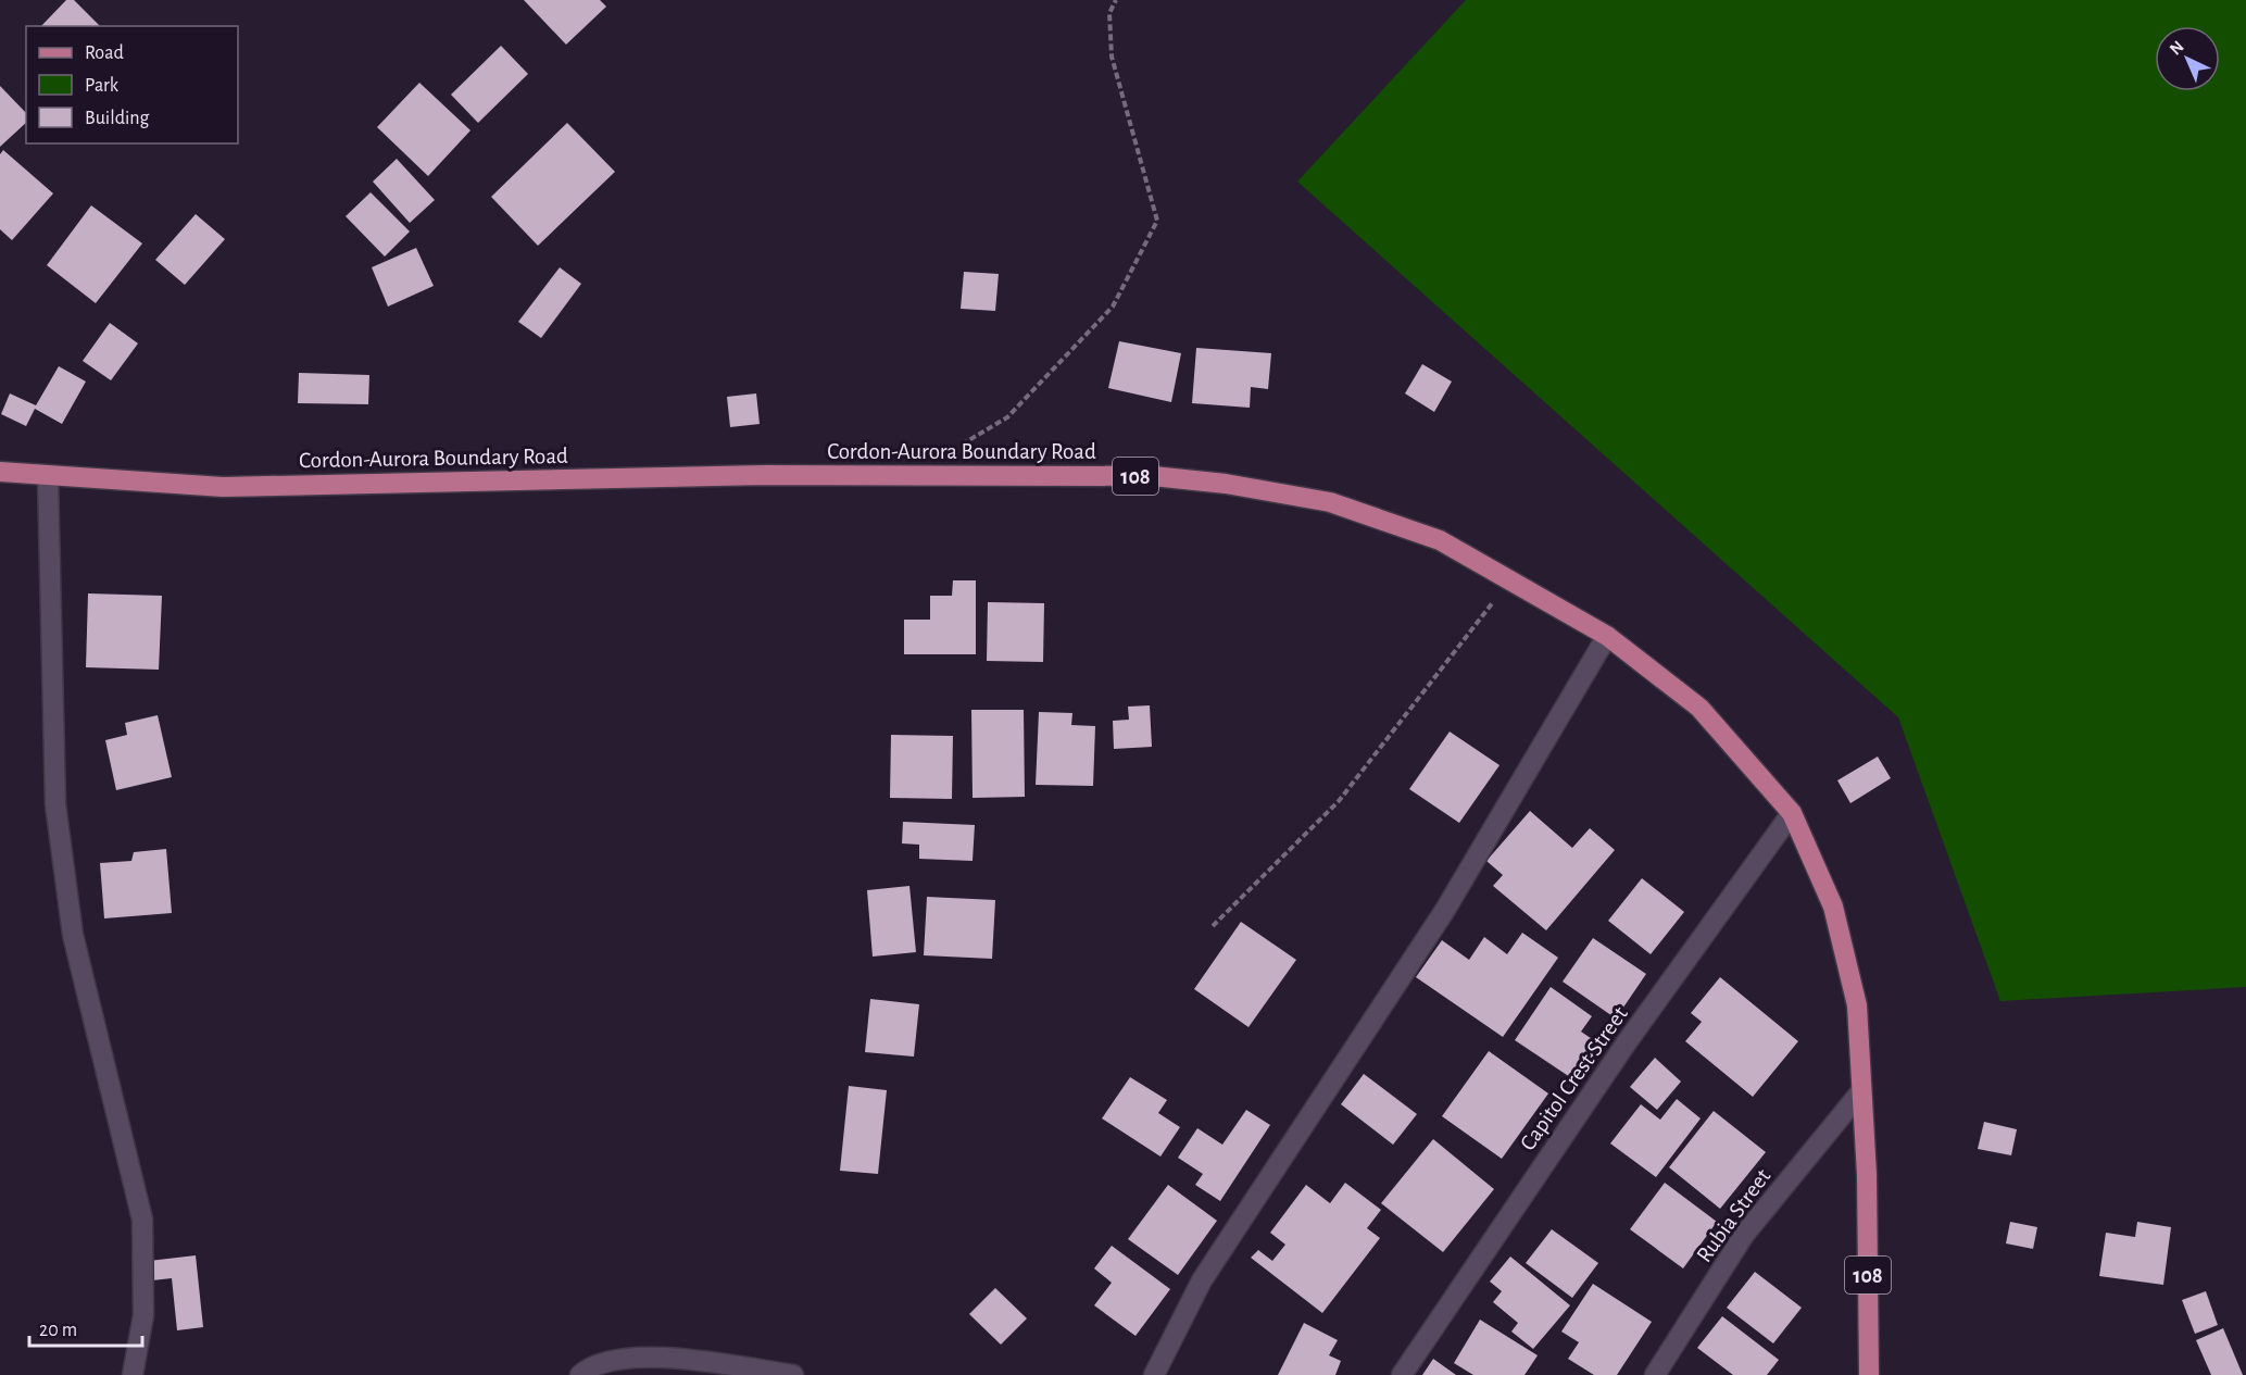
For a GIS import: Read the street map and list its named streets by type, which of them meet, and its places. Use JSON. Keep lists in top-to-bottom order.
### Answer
{
  "streets": {
    "main road": ["Cordon-Aurora Boundary Road", "108"],
    "street": ["Capitol Crest Street", "Rubia Street"]
  },
  "crossings": [
    ["Cordon-Aurora Boundary Road", "Capitol Crest Street"],
    ["Cordon-Aurora Boundary Road", "Rubia Street"]
  ],
  "legend": ["Road", "Park", "Building"],
  "scale_bar": "20 m",
  "north": "top left"
}
